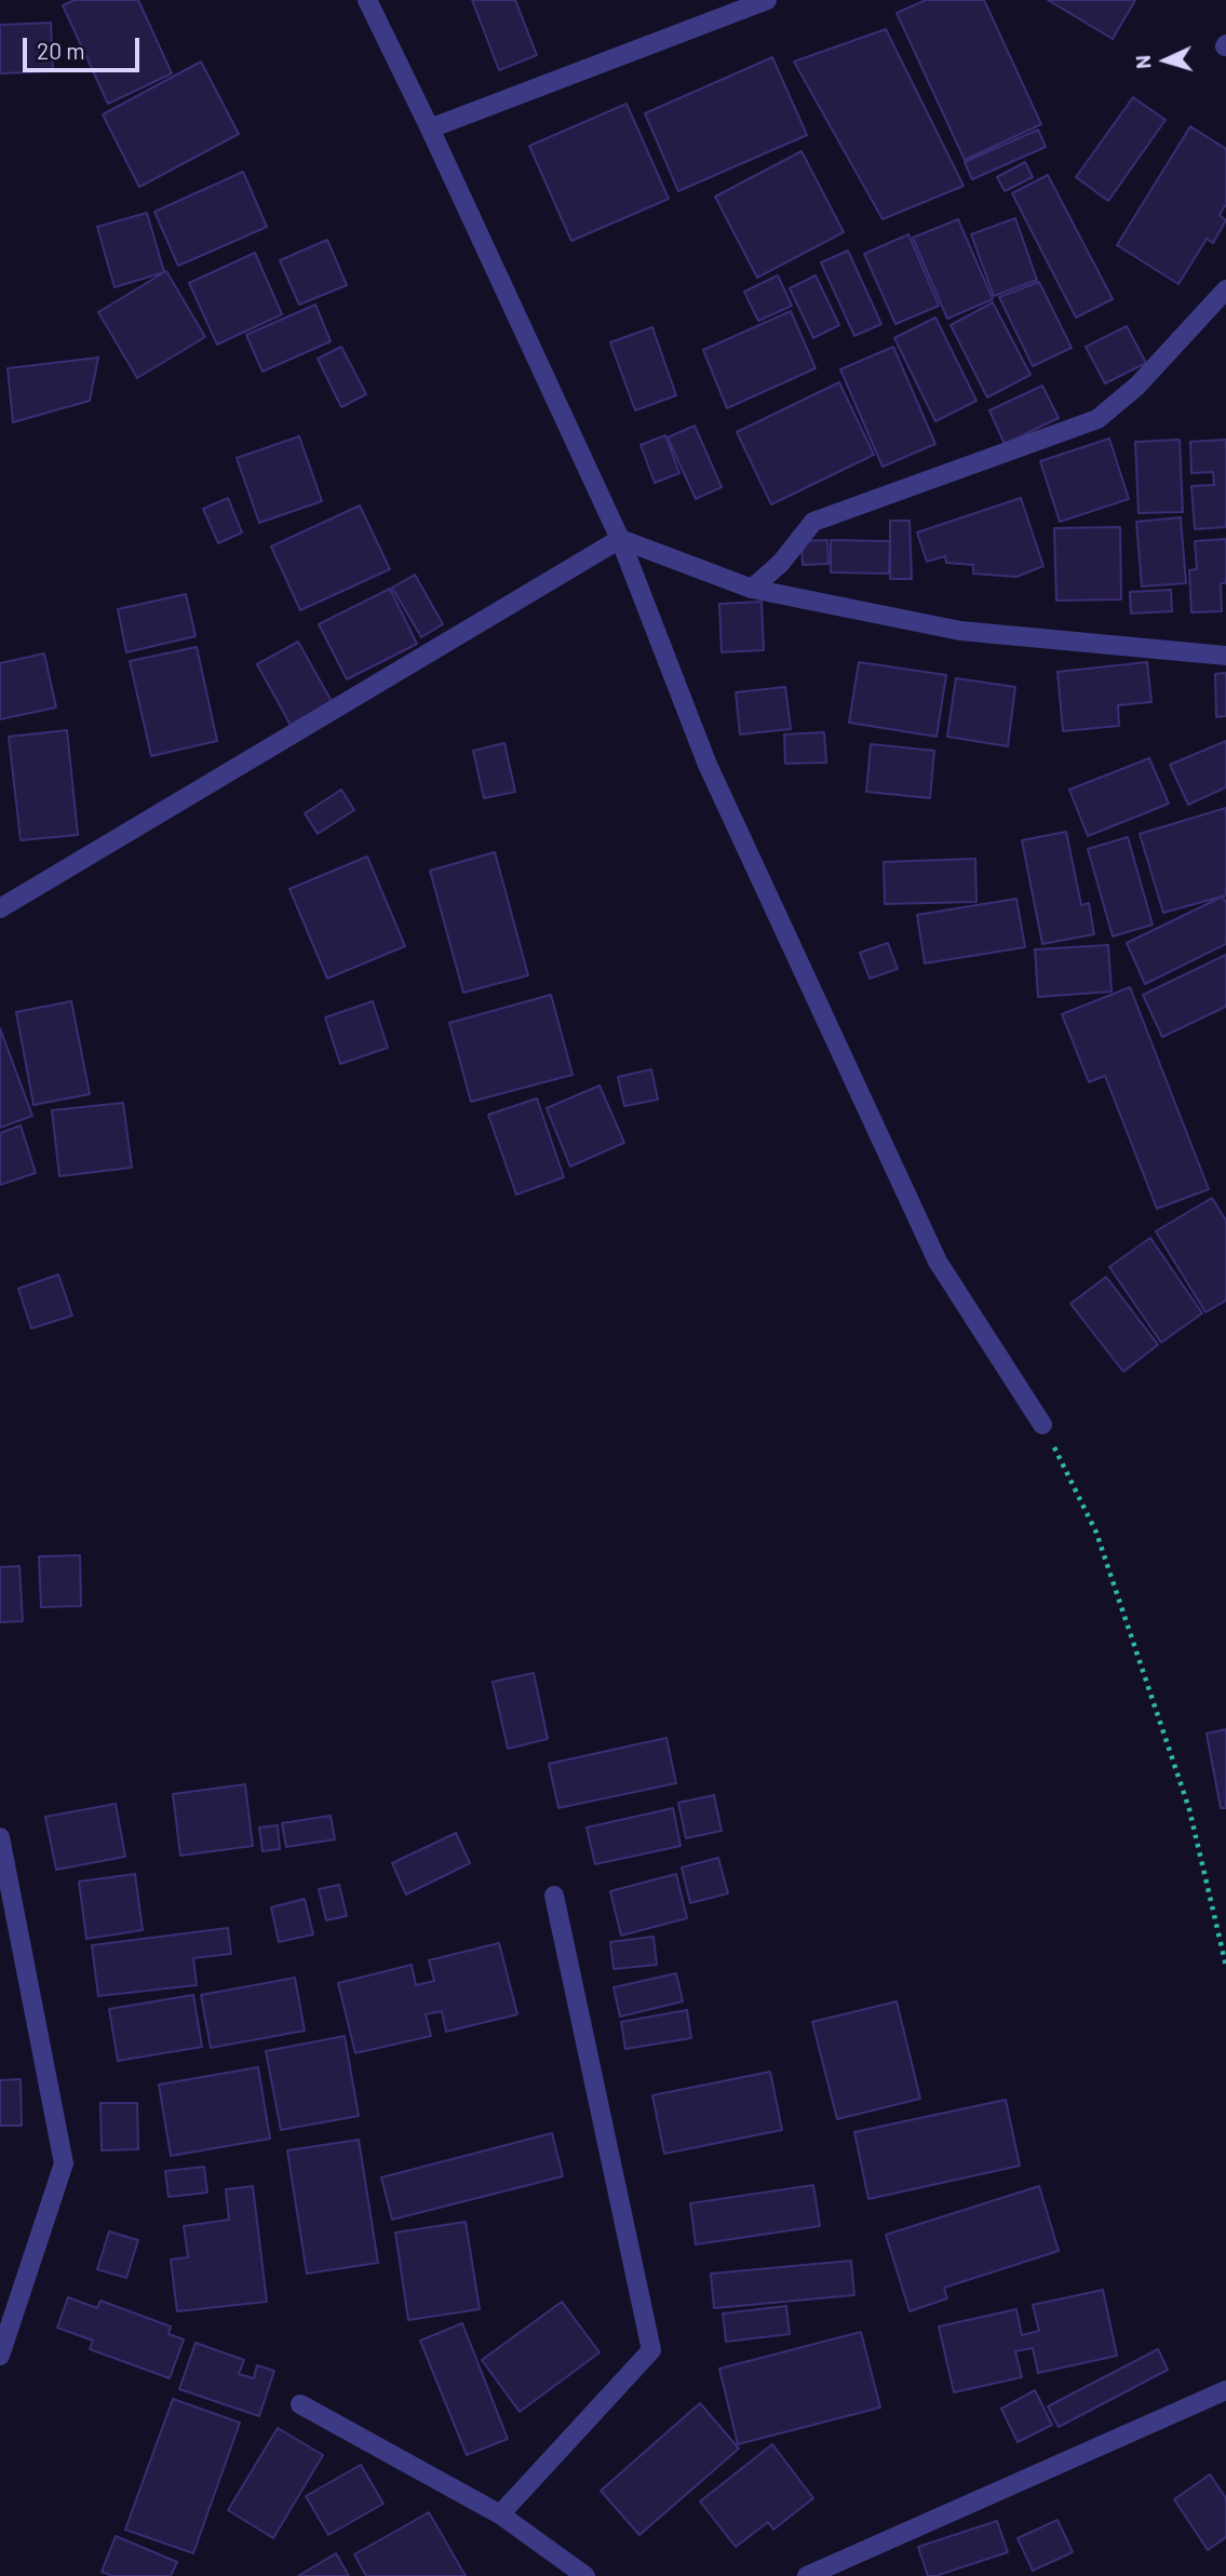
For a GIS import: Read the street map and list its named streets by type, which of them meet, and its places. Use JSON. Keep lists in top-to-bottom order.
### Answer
{
  "scale_bar": "20 m",
  "north": "left"
}
